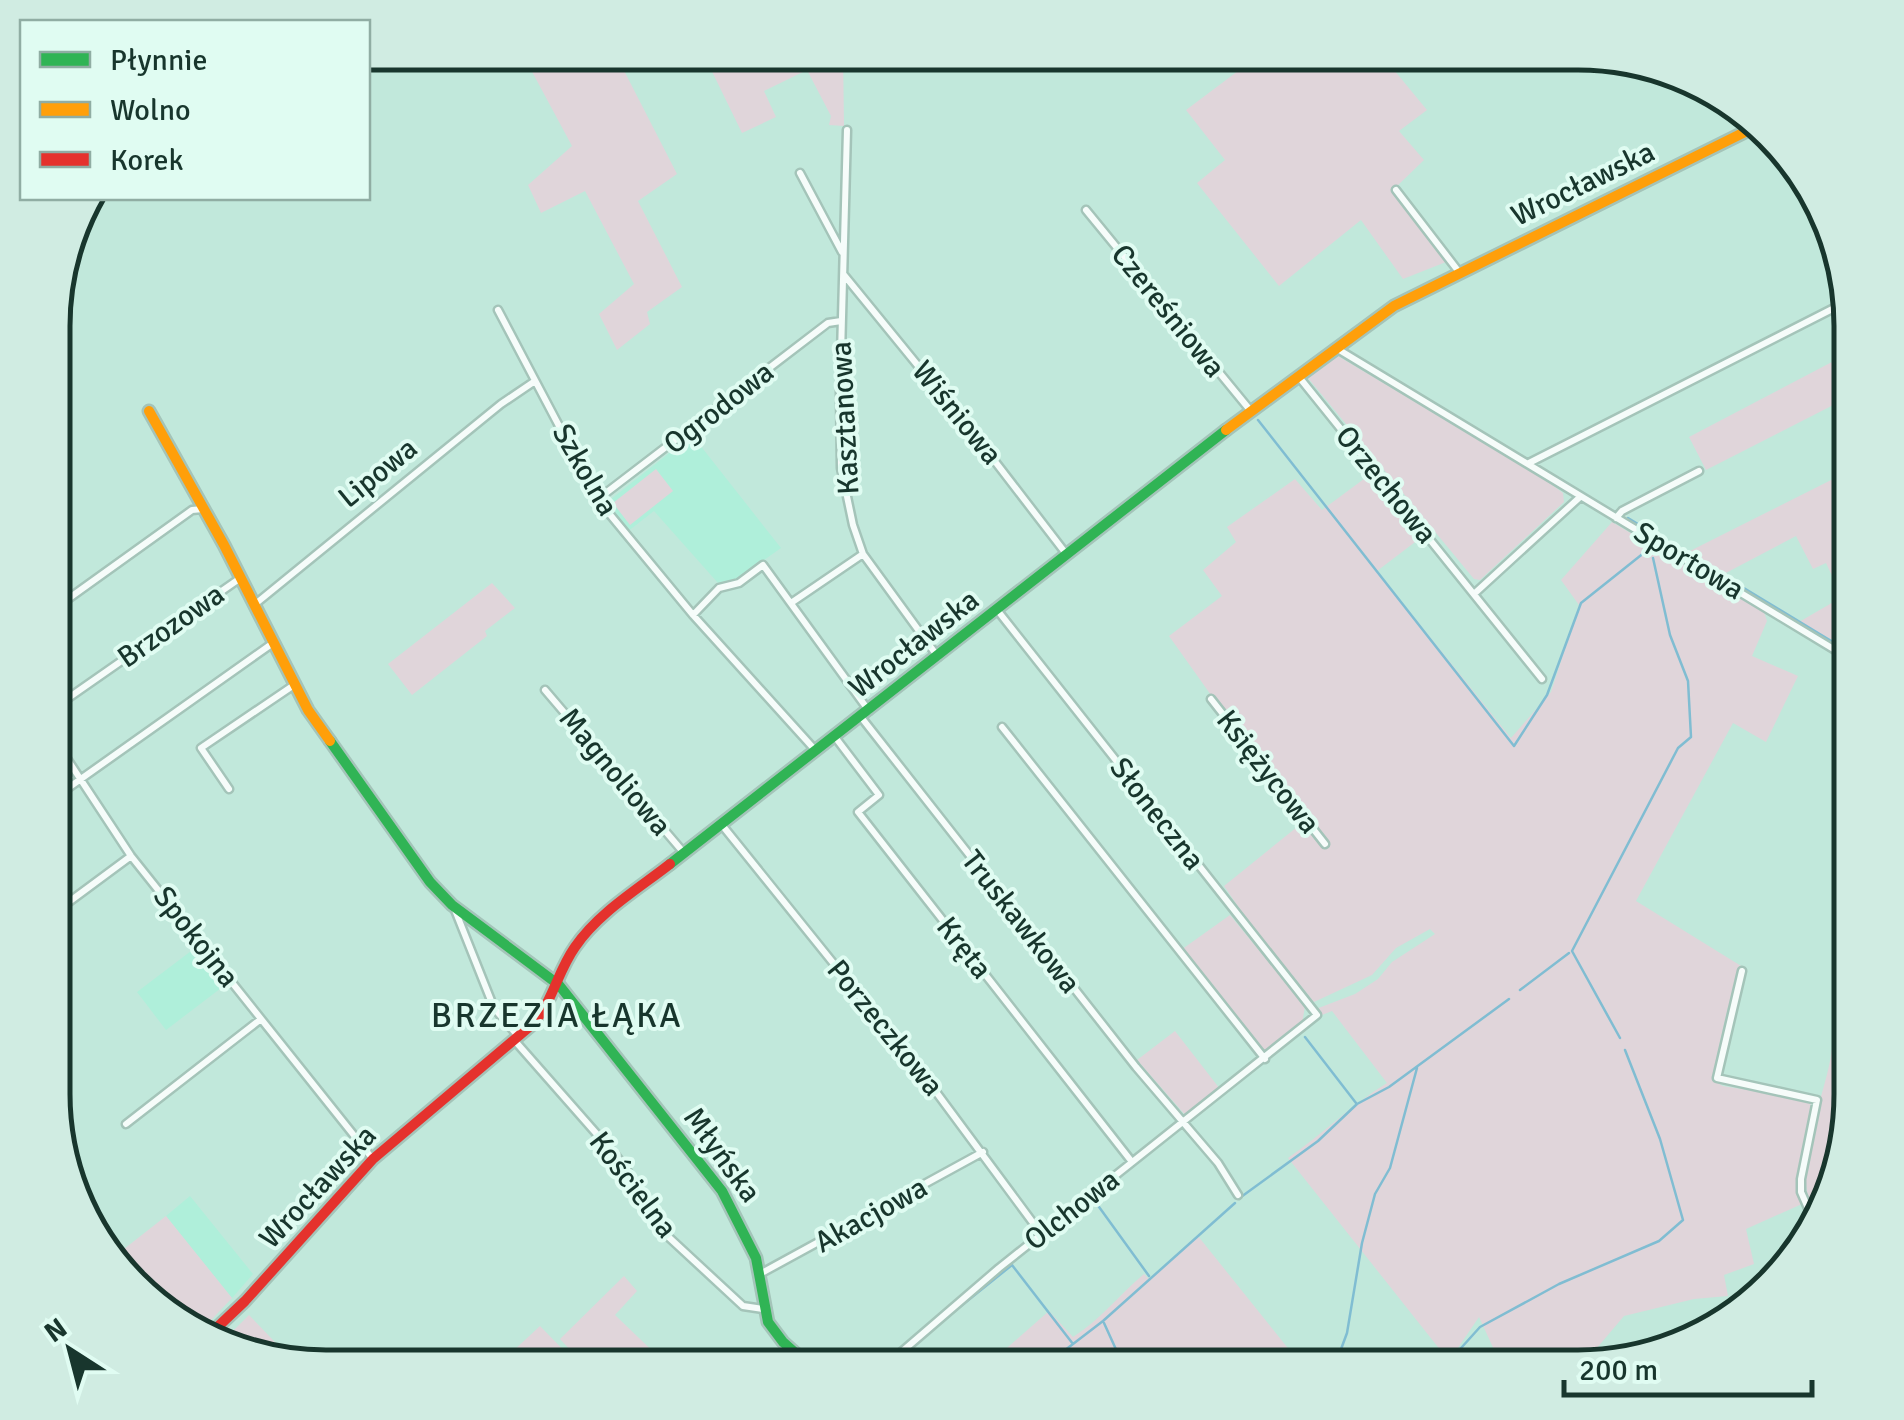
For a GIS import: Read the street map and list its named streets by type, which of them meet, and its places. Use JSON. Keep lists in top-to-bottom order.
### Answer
{
  "streets": {
    "street": [
      "Wrocławska",
      "Czereśniowa",
      "Ogrodowa",
      "Wiśniowa",
      "Kasztanowa",
      "Szkolna",
      "Lipowa",
      "Orzechowa",
      "Sportowa",
      "Brzozowa",
      "Magnoliowa",
      "Księżycowa",
      "Słoneczna",
      "Truskawkowa",
      "Spokojna",
      "Kręta",
      "Porzeczkowa",
      "Młyńska",
      "Kościelna",
      "Olchowa",
      "Akacjowa"
    ]
  },
  "crossings": [
    ["Wrocławska", "Czereśniowa"],
    ["Wrocławska", "Wiśniowa"],
    ["Wrocławska", "Kasztanowa"],
    ["Wrocławska", "Szkolna"],
    ["Wrocławska", "Orzechowa"],
    ["Wrocławska", "Sportowa"],
    ["Wrocławska", "Magnoliowa"],
    ["Wrocławska", "Słoneczna"],
    ["Wrocławska", "Truskawkowa"],
    ["Wrocławska", "Spokojna"],
    ["Wrocławska", "Kręta"],
    ["Wrocławska", "Porzeczkowa"],
    ["Wrocławska", "Młyńska"],
    ["Wrocławska", "Kościelna"],
    ["Ogrodowa", "Kasztanowa"],
    ["Ogrodowa", "Szkolna"],
    ["Wiśniowa", "Kasztanowa"],
    ["Szkolna", "Lipowa"],
    ["Szkolna", "Truskawkowa"],
    ["Słoneczna", "Olchowa"],
    ["Truskawkowa", "Olchowa"],
    ["Kręta", "Olchowa"],
    ["Porzeczkowa", "Olchowa"],
    ["Porzeczkowa", "Akacjowa"],
    ["Młyńska", "Kościelna"],
    ["Młyńska", "Akacjowa"]
  ],
  "districts": ["BRZEZIA ŁĄKA"],
  "legend": ["Płynnie", "Wolno", "Korek"],
  "scale_bar": "200 m",
  "north": "top left"
}
